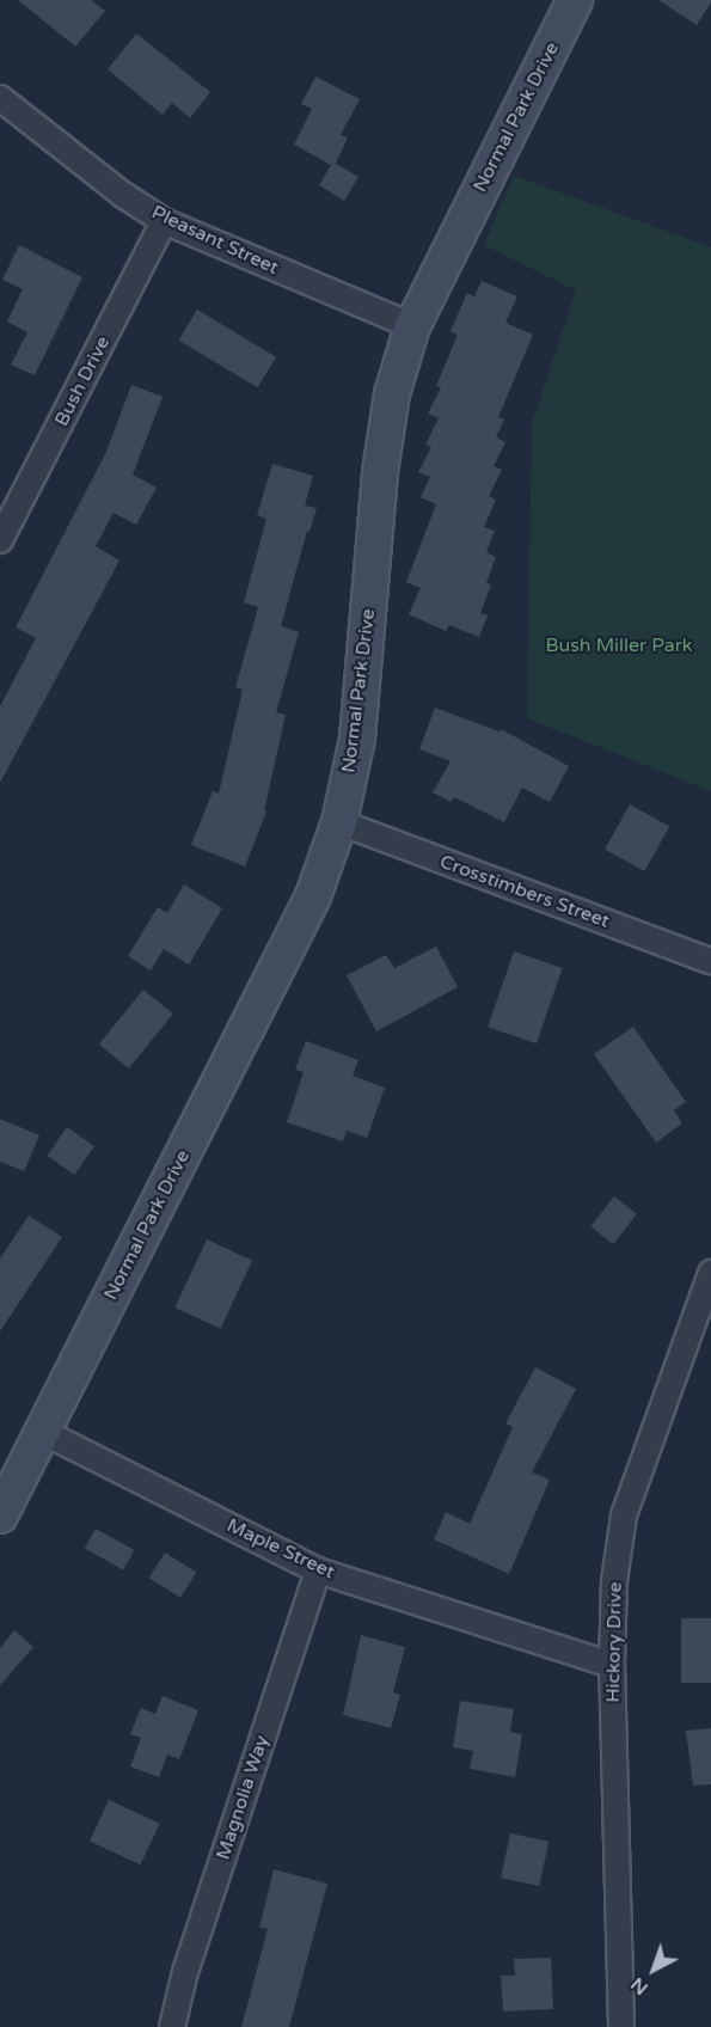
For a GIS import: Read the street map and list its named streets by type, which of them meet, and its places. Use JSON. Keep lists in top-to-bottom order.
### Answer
{
  "streets": {
    "street": [
      "Normal Park Drive",
      "Pleasant Street",
      "Bush Drive",
      "Crosstimbers Street",
      "Maple Street",
      "Hickory Drive",
      "Magnolia Way"
    ]
  },
  "crossings": [
    ["Normal Park Drive", "Pleasant Street"],
    ["Normal Park Drive", "Crosstimbers Street"],
    ["Normal Park Drive", "Maple Street"],
    ["Pleasant Street", "Bush Drive"],
    ["Maple Street", "Hickory Drive"],
    ["Maple Street", "Magnolia Way"]
  ],
  "parks": ["Bush Miller Park"],
  "north": "bottom left"
}
